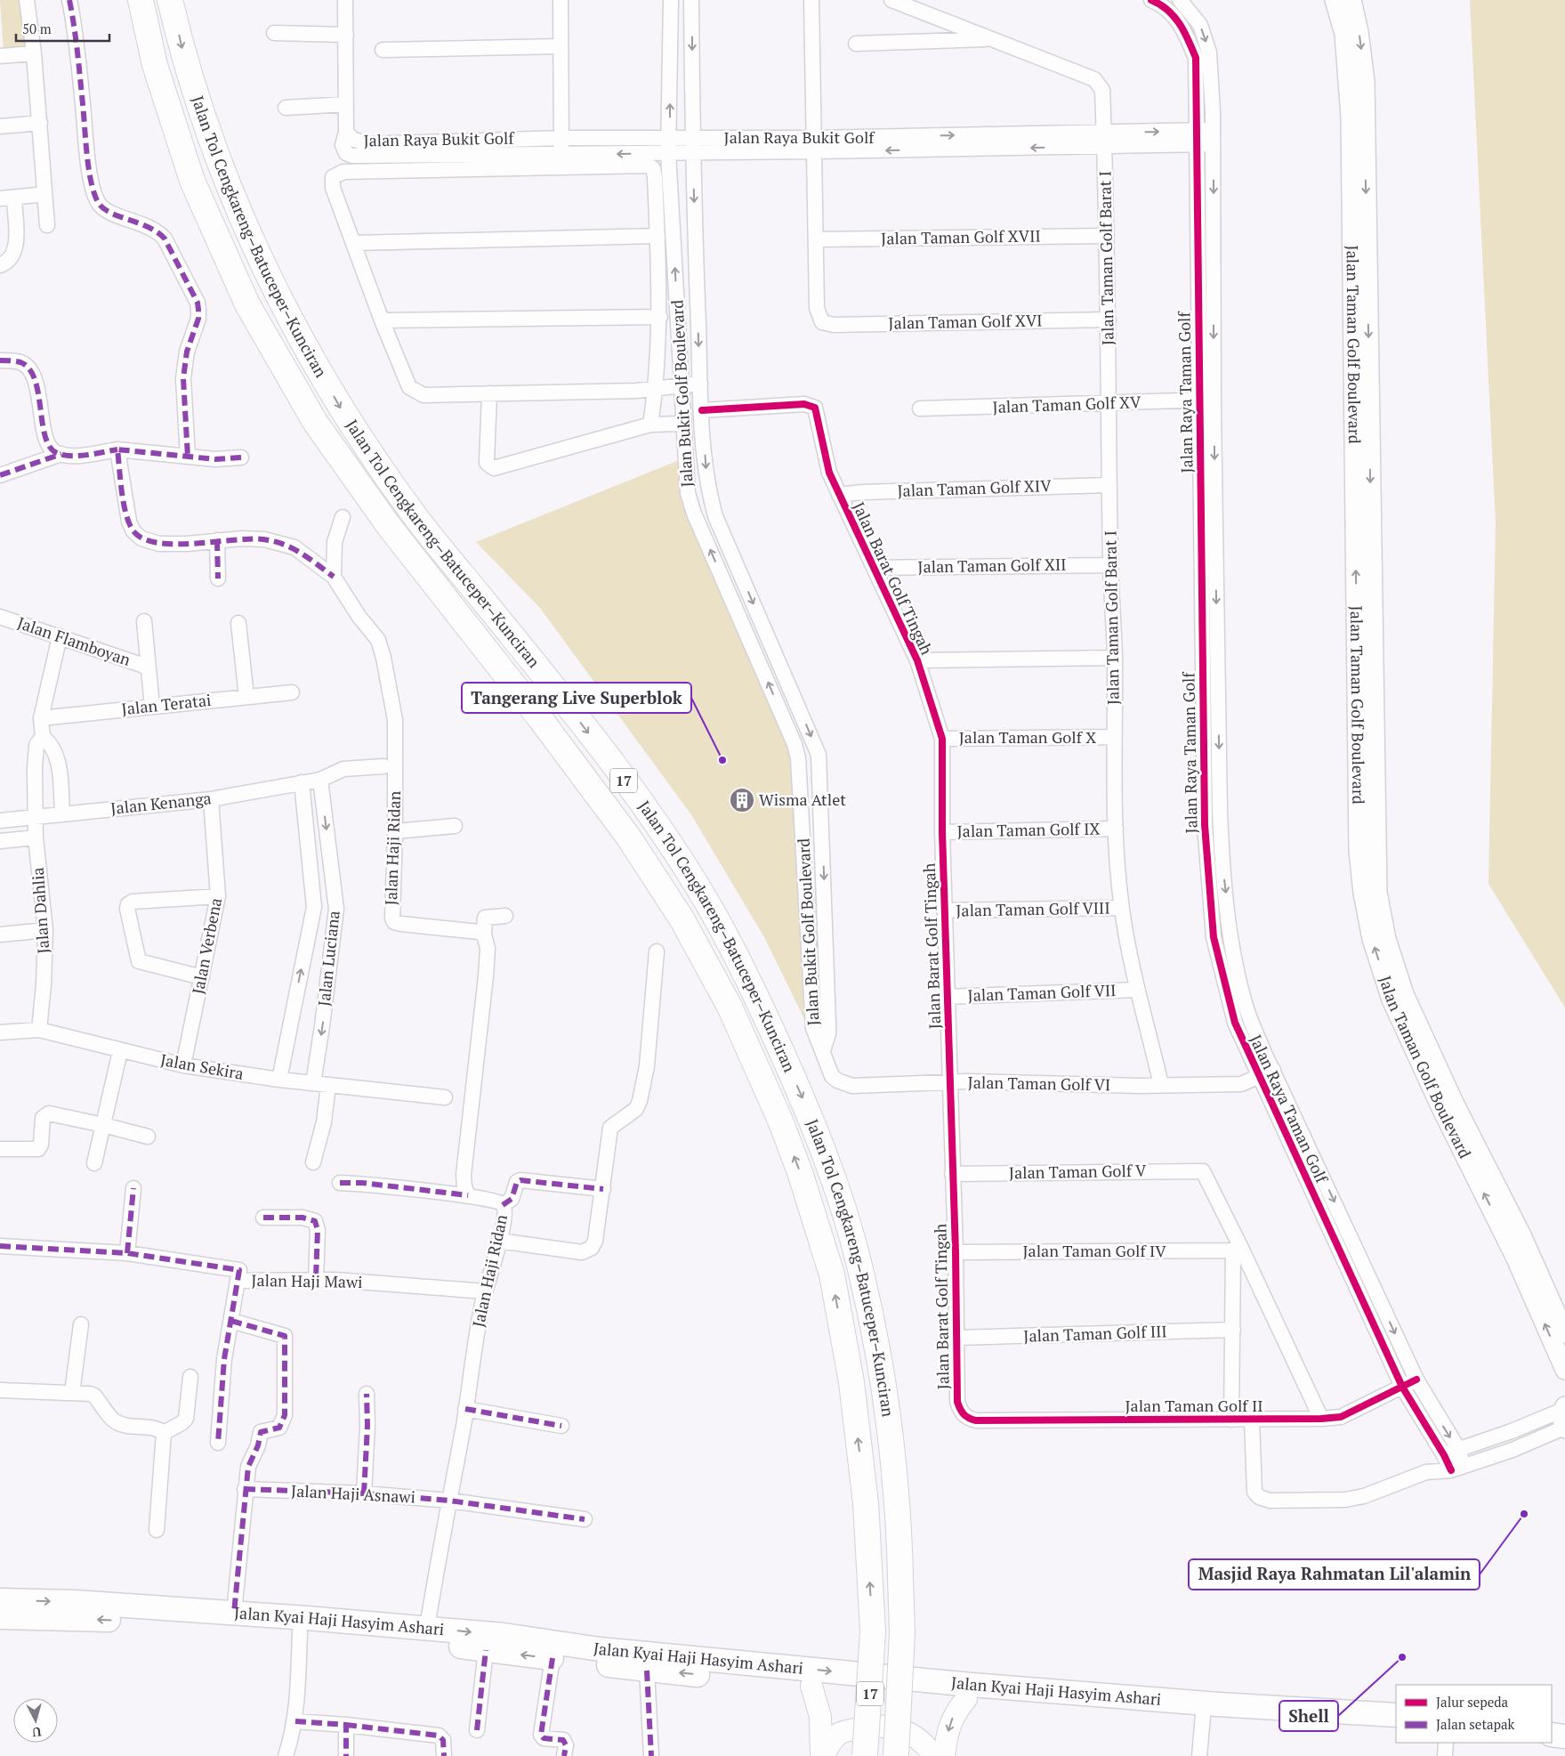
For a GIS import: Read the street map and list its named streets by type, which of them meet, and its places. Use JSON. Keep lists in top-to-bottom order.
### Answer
{
  "streets": {
    "highway": ["Jalan Tol Cengkareng–Batuceper–Kunciran", "17"],
    "main road": ["Jalan Kyai Haji Hasyim Ashari"],
    "street": [
      "Jalan Raya Bukit Golf",
      "Jalan Taman Golf XVII",
      "Jalan Taman Golf Barat I",
      "Jalan Taman Golf XVI",
      "Jalan Taman Golf Boulevard",
      "Jalan Raya Taman Golf",
      "Jalan Bukit Golf Boulevard",
      "Jalan Taman Golf XV",
      "Jalan Taman Golf XIV",
      "Jalan Taman Golf XII",
      "Jalan Barat Golf Tingah",
      "Jalan Flamboyan",
      "Jalan Teratai",
      "Jalan Taman Golf X",
      "Jalan Kenanga",
      "Jalan Taman Golf IX",
      "Jalan Haji Ridan",
      "Jalan Taman Golf VIII",
      "Jalan Dahlia",
      "Jalan Verbena",
      "Jalan Luciana",
      "Jalan Taman Golf VII",
      "Jalan Sekira",
      "Jalan Taman Golf VI",
      "Jalan Taman Golf V",
      "Jalan Taman Golf IV",
      "Jalan Haji Mawi",
      "Jalan Taman Golf III",
      "Jalan Taman Golf II",
      "Jalan Haji Asnawi"
    ]
  },
  "crossings": [
    ["Jalan Raya Bukit Golf", "Jalan Taman Golf Barat I"],
    ["Jalan Raya Bukit Golf", "Jalan Raya Taman Golf"],
    ["Jalan Raya Bukit Golf", "Jalan Bukit Golf Boulevard"],
    ["Jalan Taman Golf XVII", "Jalan Taman Golf Barat I"],
    ["Jalan Taman Golf XVII", "Jalan Taman Golf XVI"],
    ["Jalan Taman Golf Barat I", "Jalan Taman Golf XVI"],
    ["Jalan Taman Golf Barat I", "Jalan Taman Golf XV"],
    ["Jalan Taman Golf Barat I", "Jalan Taman Golf XIV"],
    ["Jalan Taman Golf Barat I", "Jalan Taman Golf XII"],
    ["Jalan Taman Golf Barat I", "Jalan Taman Golf X"],
    ["Jalan Taman Golf Barat I", "Jalan Taman Golf IX"],
    ["Jalan Taman Golf Barat I", "Jalan Taman Golf VIII"],
    ["Jalan Taman Golf Barat I", "Jalan Taman Golf VII"],
    ["Jalan Taman Golf Barat I", "Jalan Taman Golf VI"],
    ["Jalan Raya Taman Golf", "Jalan Taman Golf XV"],
    ["Jalan Raya Taman Golf", "Jalan Taman Golf VI"],
    ["Jalan Raya Taman Golf", "Jalan Taman Golf II"],
    ["Jalan Bukit Golf Boulevard", "Jalan Barat Golf Tingah"],
    ["Jalan Bukit Golf Boulevard", "Jalan Taman Golf VI"],
    ["Jalan Taman Golf XIV", "Jalan Barat Golf Tingah"],
    ["Jalan Taman Golf XII", "Jalan Barat Golf Tingah"],
    ["Jalan Barat Golf Tingah", "Jalan Taman Golf X"],
    ["Jalan Barat Golf Tingah", "Jalan Taman Golf IX"],
    ["Jalan Barat Golf Tingah", "Jalan Taman Golf VIII"],
    ["Jalan Barat Golf Tingah", "Jalan Taman Golf VII"],
    ["Jalan Barat Golf Tingah", "Jalan Taman Golf VI"],
    ["Jalan Barat Golf Tingah", "Jalan Taman Golf V"],
    ["Jalan Barat Golf Tingah", "Jalan Taman Golf IV"],
    ["Jalan Barat Golf Tingah", "Jalan Taman Golf III"],
    ["Jalan Barat Golf Tingah", "Jalan Taman Golf II"],
    ["Jalan Kenanga", "Jalan Dahlia"],
    ["Jalan Kenanga", "Jalan Verbena"],
    ["Jalan Kenanga", "Jalan Luciana"],
    ["Jalan Haji Ridan", "Jalan Haji Mawi"],
    ["Jalan Haji Ridan", "Jalan Haji Asnawi"],
    ["Jalan Haji Ridan", "Jalan Kyai Haji Hasyim Ashari"],
    ["Jalan Dahlia", "Jalan Sekira"],
    ["Jalan Verbena", "Jalan Sekira"],
    ["Jalan Luciana", "Jalan Sekira"],
    ["Jalan Taman Golf V", "Jalan Taman Golf IV"]
  ],
  "places": {
    "other": ["Tangerang Live Superblok", "Masjid Raya Rahmatan Lil'alamin", "Shell"],
    "building": ["Wisma Atlet"]
  },
  "legend": ["Jalur sepeda", "Jalan setapak"],
  "scale_bar": "50 m",
  "north": "bottom"
}
